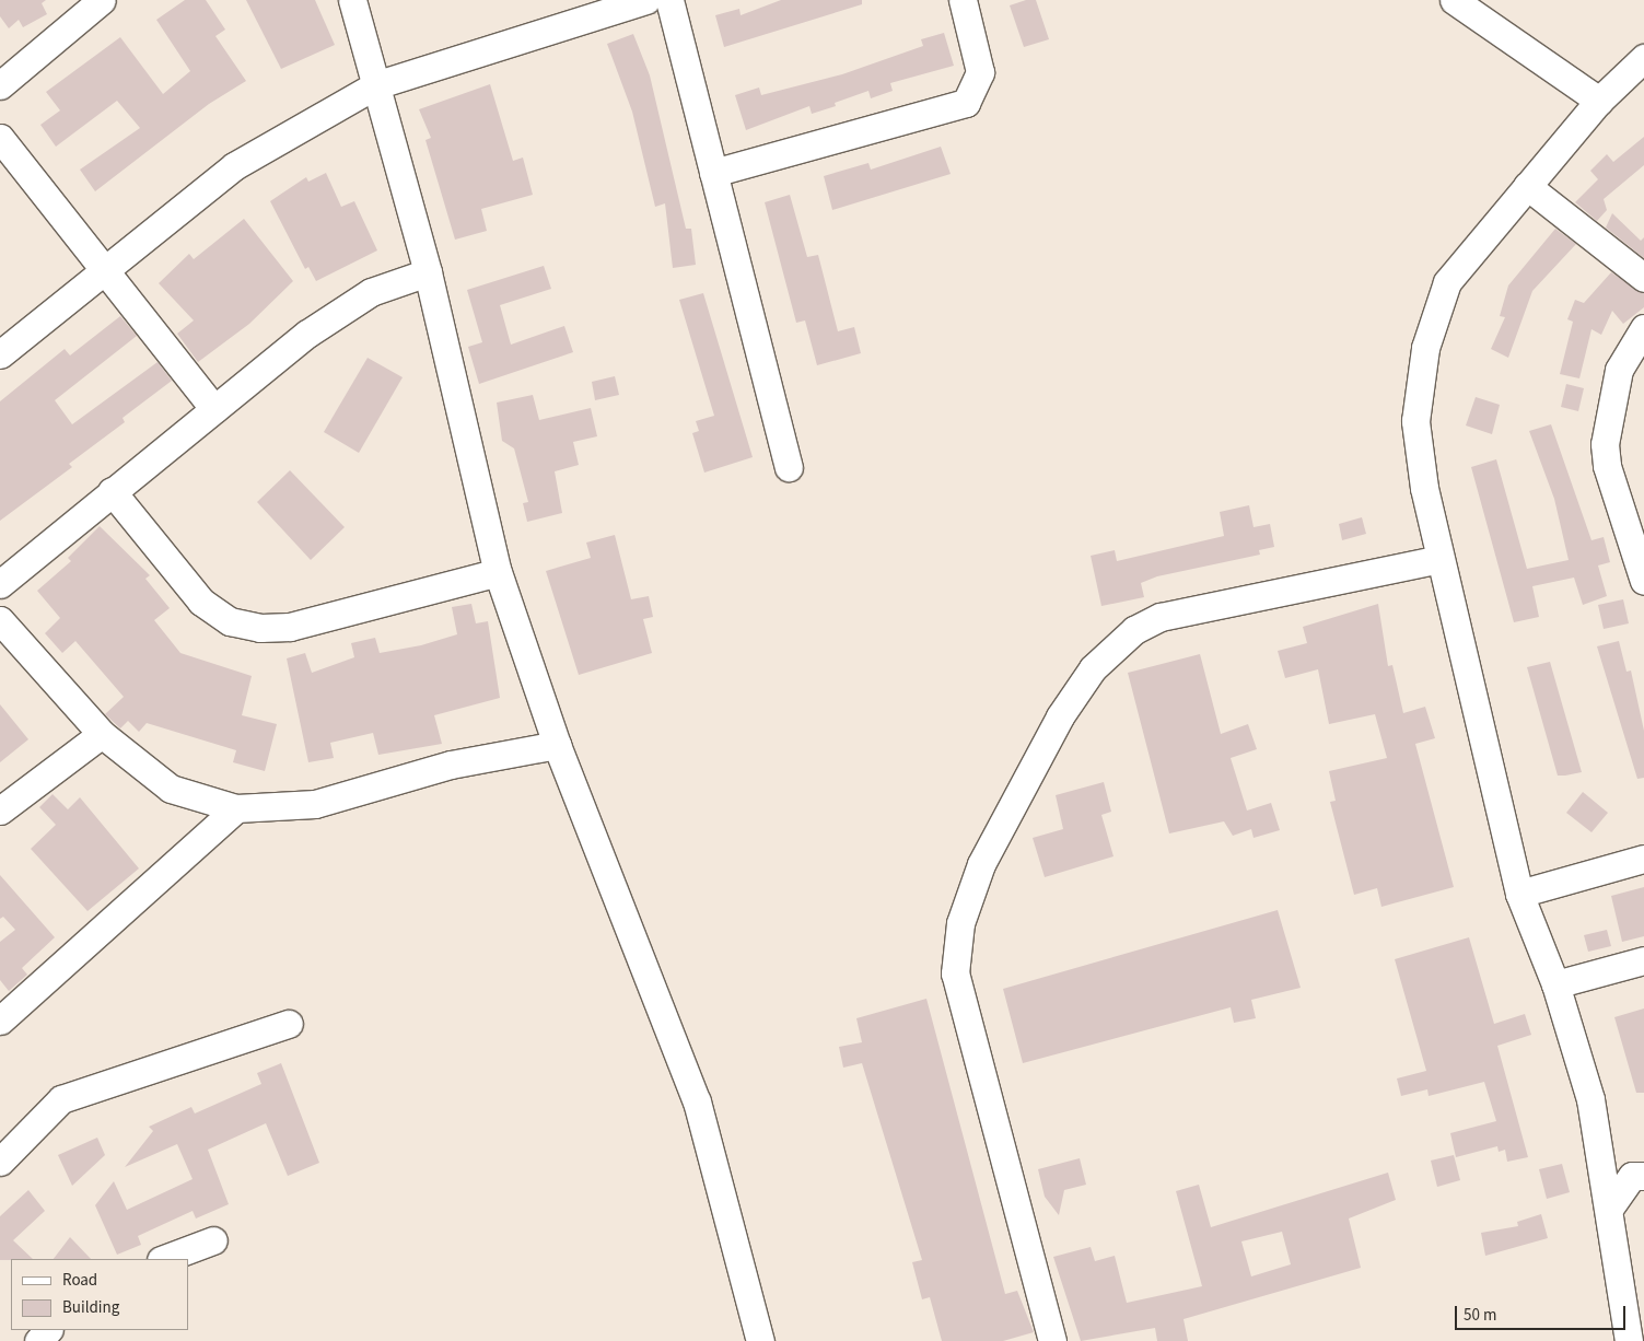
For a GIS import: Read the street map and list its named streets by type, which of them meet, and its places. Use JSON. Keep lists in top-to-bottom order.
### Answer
{
  "legend": ["Road", "Building"],
  "scale_bar": "50 m"
}
